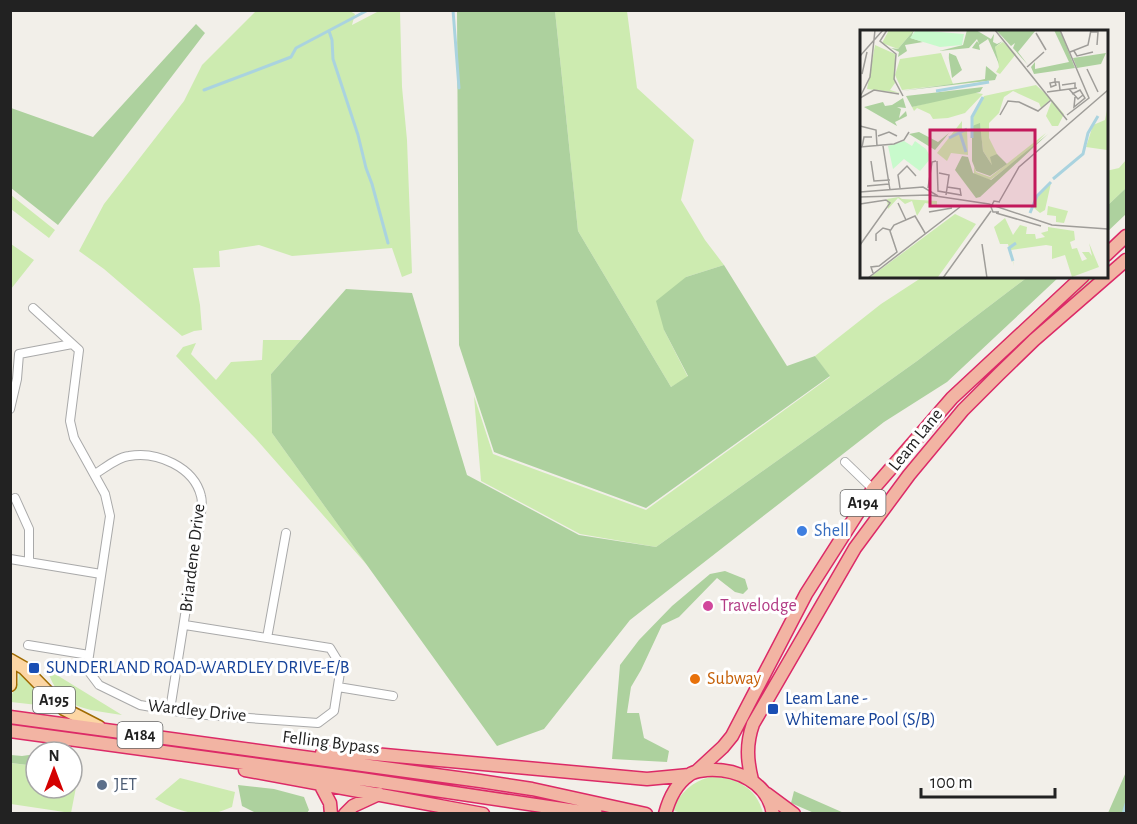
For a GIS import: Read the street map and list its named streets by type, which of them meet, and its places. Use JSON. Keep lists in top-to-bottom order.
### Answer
{
  "streets": {
    "highway": [
      "Leam Lane",
      "A194",
      "A184",
      "Felling Bypass"
    ],
    "main road": ["A195"],
    "street": ["Briardene Drive", "Wardley Drive"]
  },
  "crossings": [
    ["Leam Lane", "A194"],
    ["Leam Lane", "A184"],
    ["A194", "A184"],
    ["Briardene Drive", "Wardley Drive"],
    ["A195", "Felling Bypass"],
    ["A184", "Felling Bypass"]
  ],
  "places": {
    "other": [
      "Shell",
      "Travelodge",
      "Subway",
      "JET"
    ],
    "transit": ["SUNDERLAND ROAD-WARDLEY DRIVE-E/B", "Leam Lane - Whitemare Pool (S/B)"]
  },
  "scale_bar": "100 m",
  "north": "top"
}
